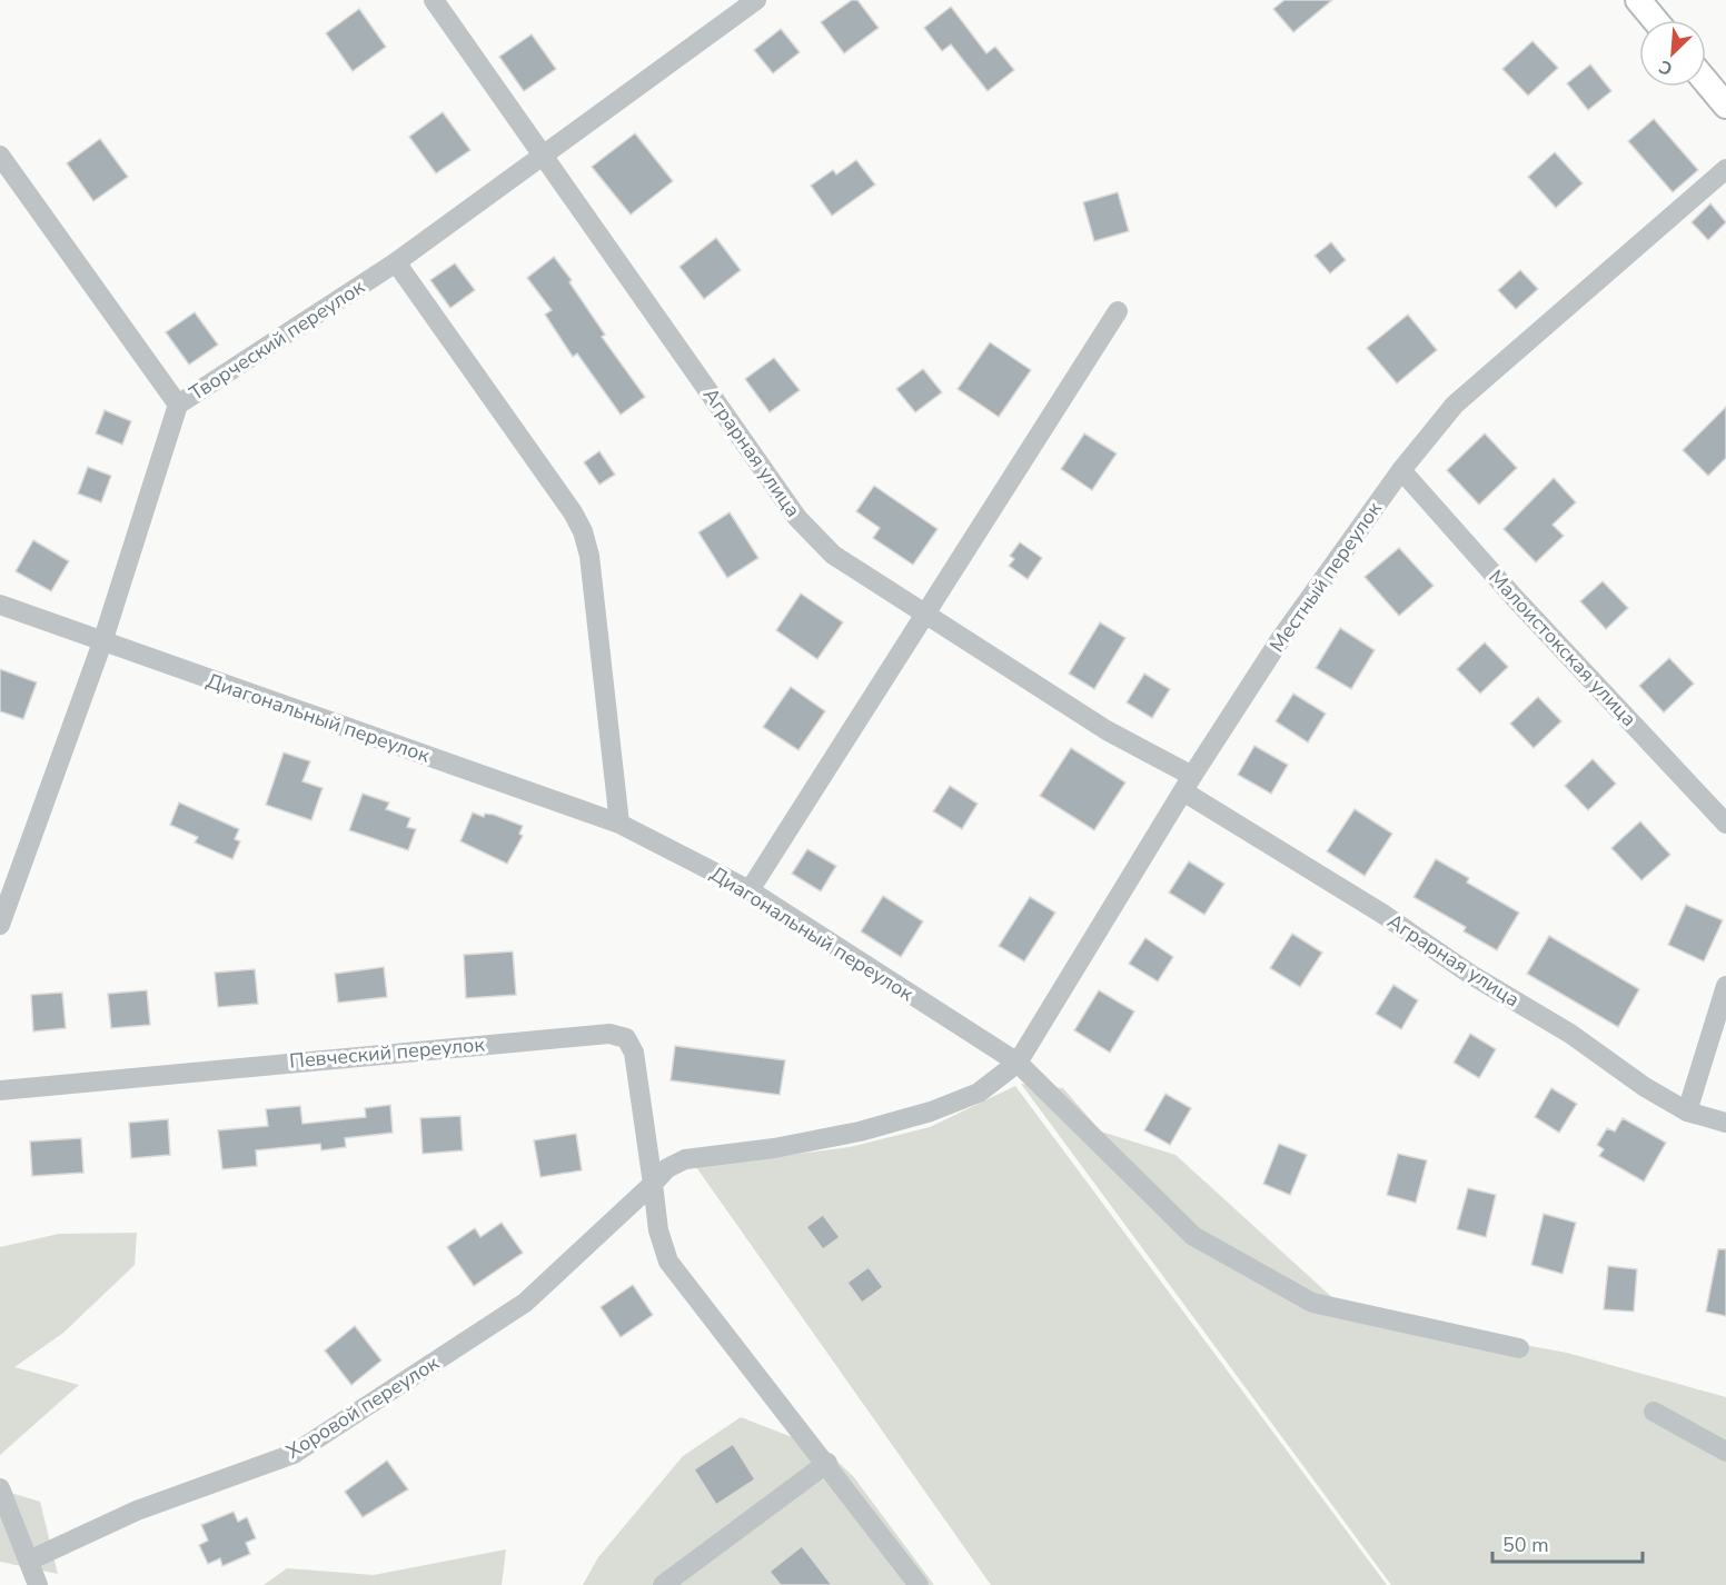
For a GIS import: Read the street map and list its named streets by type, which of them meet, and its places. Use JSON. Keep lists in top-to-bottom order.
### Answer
{
  "streets": {
    "street": [
      "Творческий переулок",
      "Аграрная улица",
      "Местный переулок",
      "Малоистокская улица",
      "Диагональный переулок",
      "Певческий переулок",
      "Хоровой переулок"
    ]
  },
  "crossings": [
    ["Творческий переулок", "Аграрная улица"],
    ["Творческий переулок", "Диагональный переулок"],
    ["Аграрная улица", "Местный переулок"],
    ["Местный переулок", "Малоистокская улица"],
    ["Местный переулок", "Диагональный переулок"],
    ["Местный переулок", "Хоровой переулок"],
    ["Диагональный переулок", "Хоровой переулок"],
    ["Певческий переулок", "Хоровой переулок"]
  ],
  "scale_bar": "50 m",
  "north": "bottom left"
}
